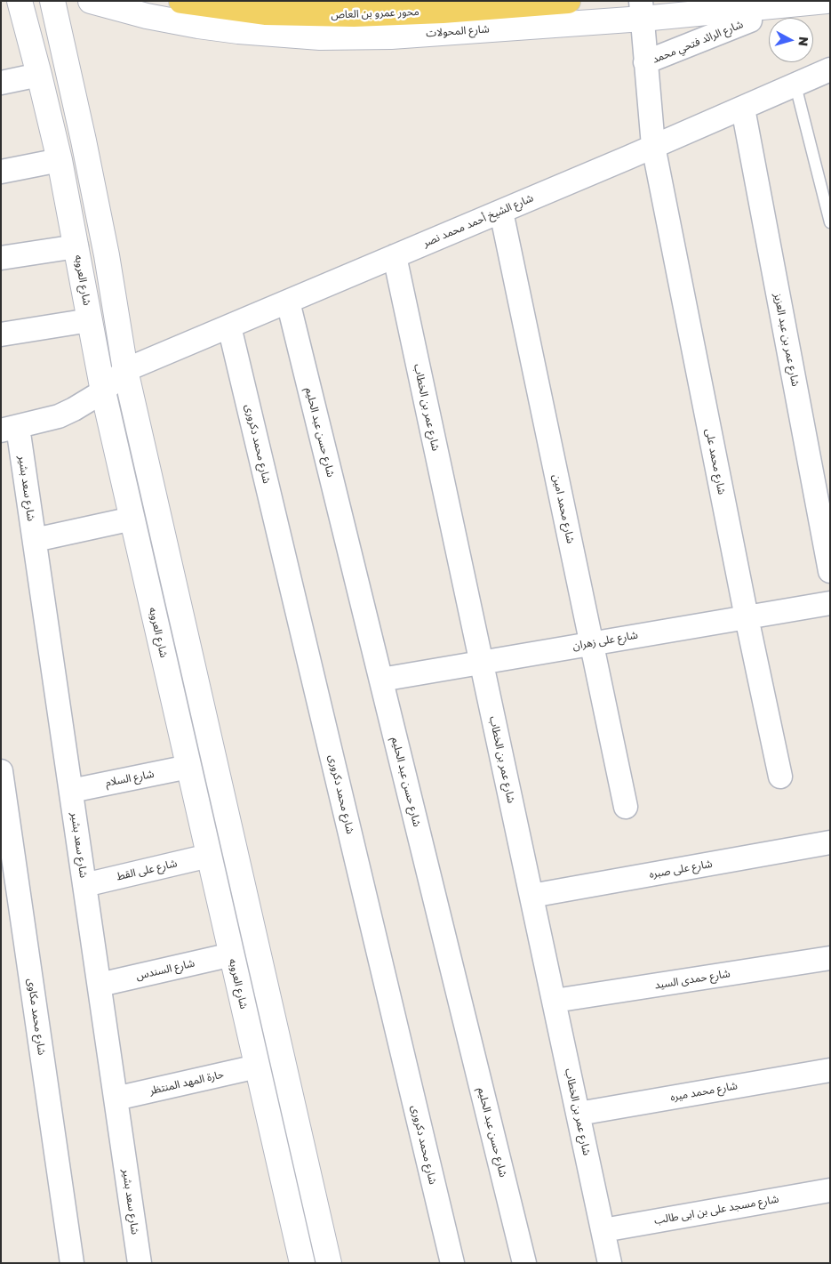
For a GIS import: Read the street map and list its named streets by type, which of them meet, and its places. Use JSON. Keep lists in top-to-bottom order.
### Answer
{
  "streets": {
    "main road": ["محور عمرو بن العاص"],
    "street": [
      "شارع المحولات",
      "شارع الرائد فتحي محمد",
      "شارع الشيخ أحمد محمد نصر",
      "شارع العروبه",
      "شارع عمر بن عبد العزيز",
      "شارع عمر بن الخطاب",
      "شارع حسن عبد الحليم",
      "شارع محمد دكرورى",
      "شارع محمد على",
      "شارع سعد بشير",
      "شارع محمد امين",
      "شارع على زهران",
      "شارع السلام",
      "شارع على صبره",
      "شارع على القط",
      "شارع السندس",
      "شارع حمدى السيد",
      "شارع محمد مكاوى",
      "حارة المهد المنتظر",
      "شارع محمد ميره",
      "شارع مسجد على بن ابى طالب"
    ]
  },
  "crossings": [
    ["شارع المحولات", "شارع محمد على"],
    ["شارع الرائد فتحي محمد", "شارع محمد على"],
    ["شارع الشيخ أحمد محمد نصر", "شارع عمر بن عبد العزيز"],
    ["شارع الشيخ أحمد محمد نصر", "شارع عمر بن الخطاب"],
    ["شارع الشيخ أحمد محمد نصر", "شارع حسن عبد الحليم"],
    ["شارع الشيخ أحمد محمد نصر", "شارع محمد دكرورى"],
    ["شارع الشيخ أحمد محمد نصر", "شارع محمد على"],
    ["شارع الشيخ أحمد محمد نصر", "شارع محمد امين"],
    ["شارع العروبه", "شارع السلام"],
    ["شارع العروبه", "شارع على القط"],
    ["شارع العروبه", "شارع السندس"],
    ["شارع العروبه", "حارة المهد المنتظر"],
    ["شارع عمر بن الخطاب", "شارع على زهران"],
    ["شارع عمر بن الخطاب", "شارع على صبره"],
    ["شارع عمر بن الخطاب", "شارع حمدى السيد"],
    ["شارع عمر بن الخطاب", "شارع محمد ميره"],
    ["شارع عمر بن الخطاب", "شارع مسجد على بن ابى طالب"],
    ["شارع حسن عبد الحليم", "شارع على زهران"],
    ["شارع محمد على", "شارع على زهران"],
    ["شارع سعد بشير", "شارع السلام"],
    ["شارع سعد بشير", "شارع على القط"],
    ["شارع سعد بشير", "شارع السندس"],
    ["شارع سعد بشير", "حارة المهد المنتظر"],
    ["شارع محمد امين", "شارع على زهران"]
  ],
  "north": "right"
}
